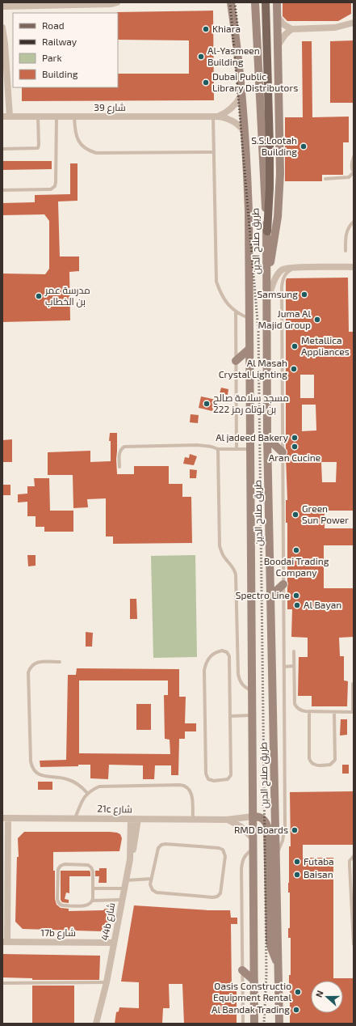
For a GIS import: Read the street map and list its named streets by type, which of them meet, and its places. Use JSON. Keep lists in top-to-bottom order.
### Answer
{
  "streets": {
    "main road": ["طريق صلاح الدين"],
    "street": [
      "شارع 39",
      "21c شارع",
      "44b شارع",
      "17b شارع"
    ]
  },
  "crossings": [
    ["شارع 39", "طريق صلاح الدين"],
    ["طريق صلاح الدين", "21c شارع"],
    ["21c شارع", "44b شارع"],
    ["44b شارع", "17b شارع"]
  ],
  "places": [
    "Khiara",
    "Al-Yasmeen Building",
    "Dubai Public Library Distributors",
    "S.S.Lootah Building",
    "Samsung",
    "مدرسة عمر بن الخطاب",
    "Juma Al Majid Group",
    "Metallica Appliances",
    "Al Masah Crystal Lighting",
    "مسجد سلامة صالح بن لوتاه رمز 222",
    "Al jadeed Bakery",
    "Aran Cucine",
    "Green Sun Power",
    "Boodai Trading Company",
    "Spectro Line",
    "Al Bayan",
    "RMD Boards",
    "Futaba",
    "Baisan",
    "Oasis Constructio Equipment Rental",
    "Al Bandak Trading"
  ],
  "legend": [
    "Road",
    "Railway",
    "Park",
    "Building"
  ],
  "north": "left"
}
